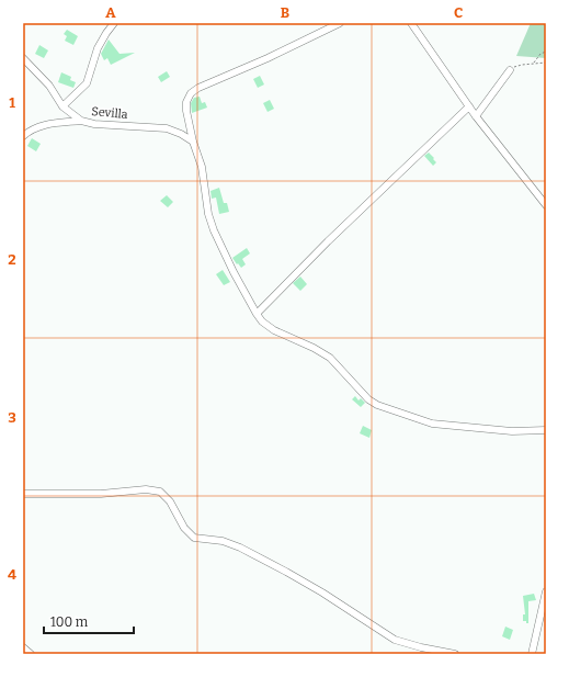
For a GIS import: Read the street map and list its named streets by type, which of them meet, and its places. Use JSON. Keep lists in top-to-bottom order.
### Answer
{
  "streets": {
    "street": ["Sevilla"]
  },
  "scale_bar": "100 m",
  "grid": {
    "columns": ["A", "B", "C"],
    "rows": [
      "1",
      "2",
      "3",
      "4"
    ]
  }
}
